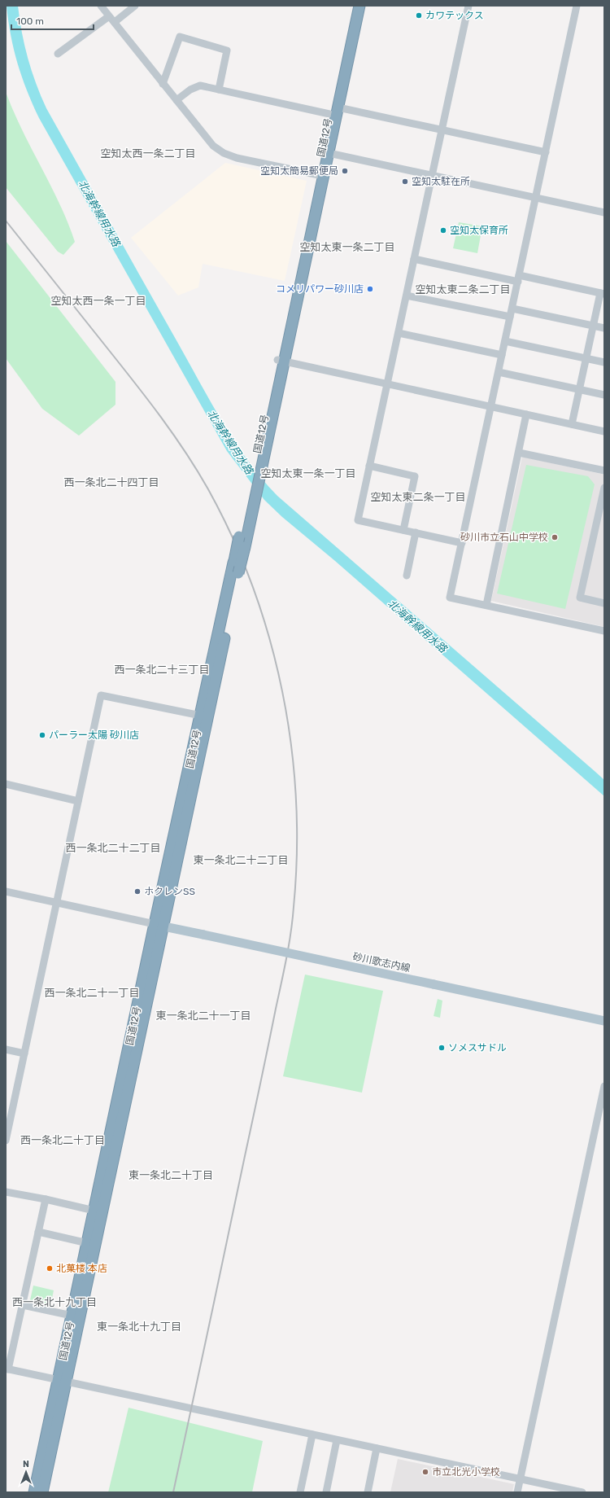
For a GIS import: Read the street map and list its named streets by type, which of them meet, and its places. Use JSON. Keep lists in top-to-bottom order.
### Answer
{
  "streets": {
    "highway": ["国道12号"],
    "main road": ["砂川歌志内線"]
  },
  "crossings": [
    ["国道12号", "砂川歌志内線"]
  ],
  "districts": [
    "空知太西一条二丁目",
    "空知太東一条二丁目",
    "空知太東二条二丁目",
    "空知太西一条一丁目",
    "空知太東一条一丁目",
    "西一条北二十四丁目",
    "空知太東二条一丁目",
    "西一条北二十三丁目",
    "西一条北二十二丁目",
    "東一条北二十二丁目",
    "西一条北二十一丁目",
    "東一条北二十一丁目",
    "西一条北二十丁目",
    "東一条北二十丁目",
    "西一条北十九丁目",
    "東一条北十九丁目"
  ],
  "water": ["北海幹線用水路"],
  "places": [
    "カワテックス",
    "空知太簡易郵便局",
    "空知太駐在所",
    "空知太保育所",
    "コメリパワー砂川店",
    "砂川市立石山中学校",
    "パーラー太陽 砂川店",
    "ホクレンSS",
    "ソメスサドル",
    "北菓楼 本店",
    "市立北光小学校"
  ],
  "scale_bar": "100 m",
  "north": "top"
}
